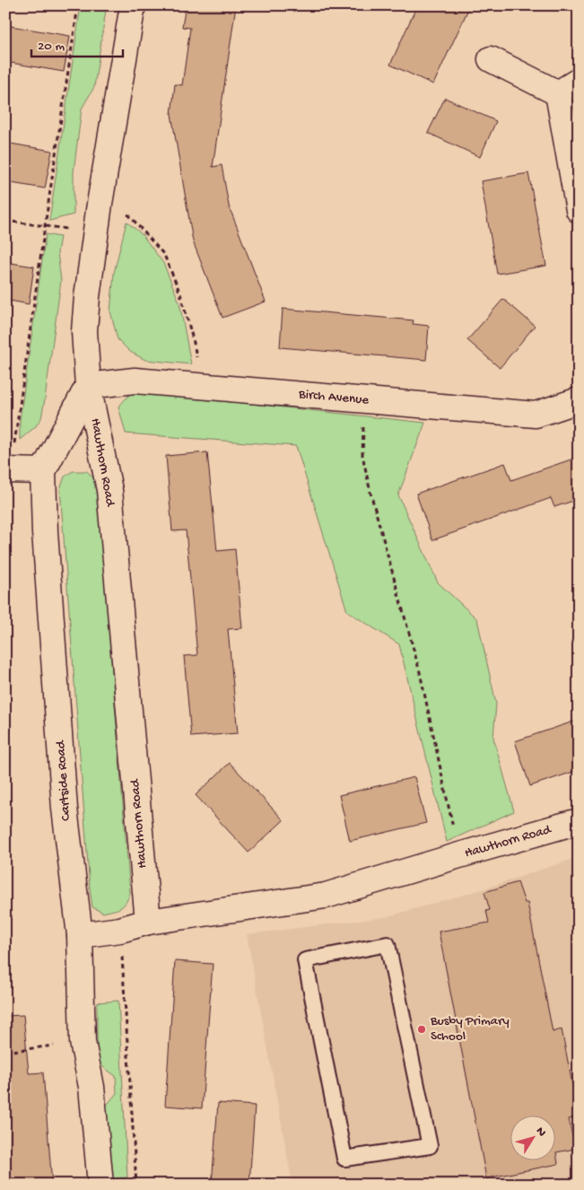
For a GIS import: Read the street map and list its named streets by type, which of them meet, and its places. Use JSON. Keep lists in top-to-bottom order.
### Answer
{
  "streets": {
    "street": ["Birch Avenue", "Hawthorn Road", "Cartside Road"]
  },
  "crossings": [
    ["Birch Avenue", "Hawthorn Road"],
    ["Birch Avenue", "Cartside Road"],
    ["Hawthorn Road", "Cartside Road"]
  ],
  "places": ["Busby Primary School"],
  "scale_bar": "20 m",
  "north": "top right"
}
